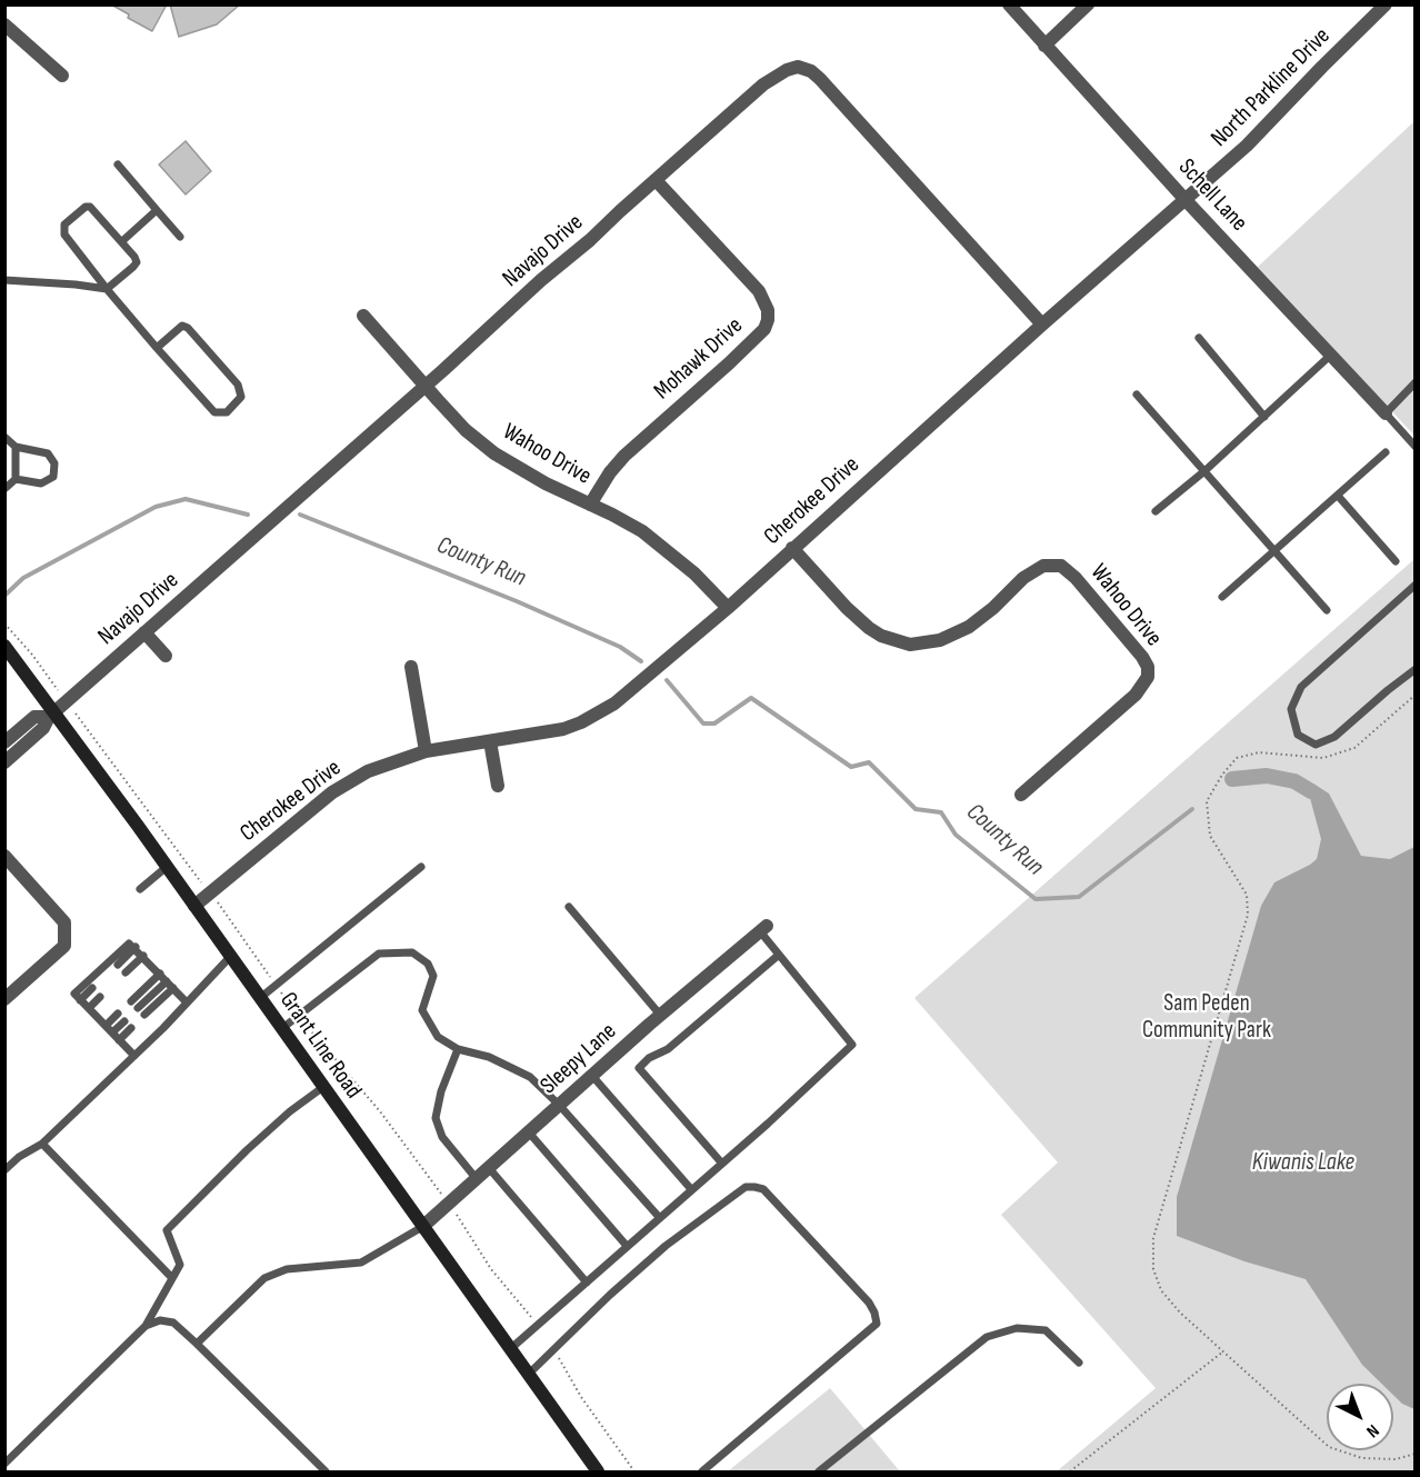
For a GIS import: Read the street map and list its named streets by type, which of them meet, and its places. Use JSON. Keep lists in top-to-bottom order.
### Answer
{
  "streets": {
    "main road": ["Grant Line Road"],
    "street": [
      "North Parkline Drive",
      "Schell Lane",
      "Navajo Drive",
      "Mohawk Drive",
      "Wahoo Drive",
      "Cherokee Drive",
      "Sleepy Lane"
    ]
  },
  "crossings": [
    ["North Parkline Drive", "Schell Lane"],
    ["North Parkline Drive", "Cherokee Drive"],
    ["Schell Lane", "Cherokee Drive"],
    ["Navajo Drive", "Mohawk Drive"],
    ["Navajo Drive", "Wahoo Drive"],
    ["Navajo Drive", "Cherokee Drive"],
    ["Navajo Drive", "Grant Line Road"],
    ["Mohawk Drive", "Wahoo Drive"],
    ["Wahoo Drive", "Cherokee Drive"],
    ["Cherokee Drive", "Grant Line Road"],
    ["Grant Line Road", "Sleepy Lane"]
  ],
  "water": ["County Run", "Kiwanis Lake"],
  "parks": ["Sam Peden Community Park"],
  "north": "bottom right"
}
